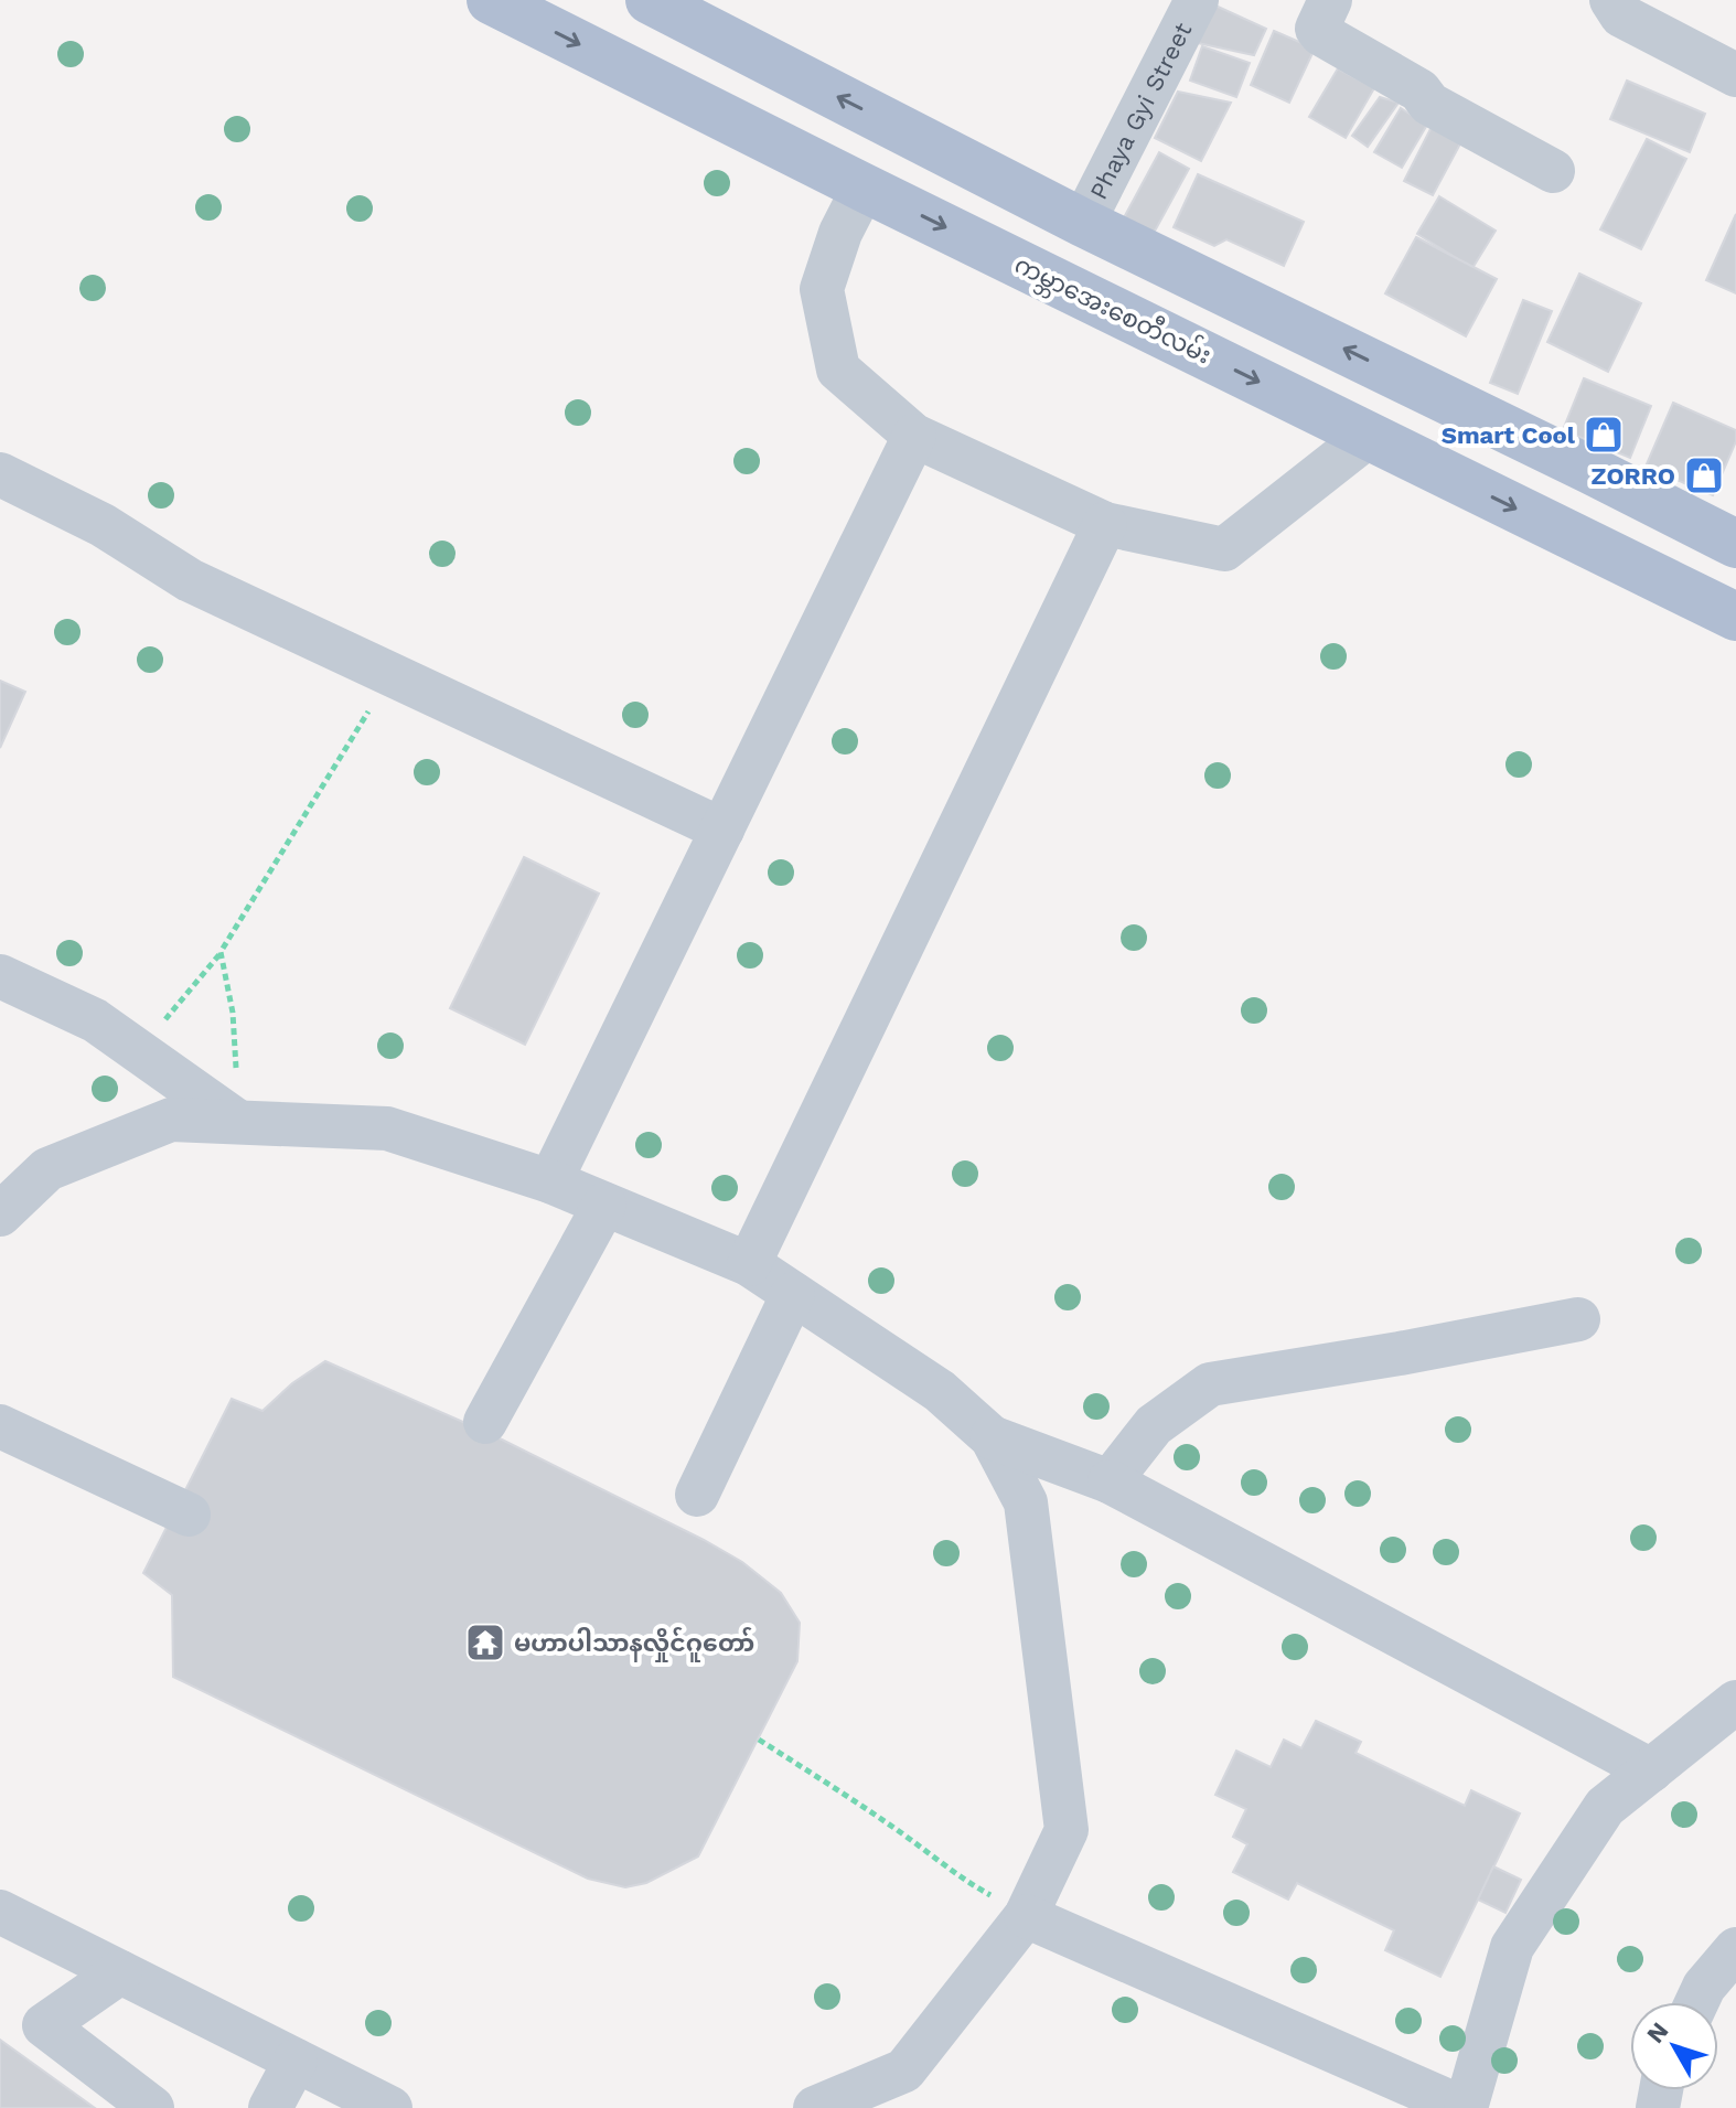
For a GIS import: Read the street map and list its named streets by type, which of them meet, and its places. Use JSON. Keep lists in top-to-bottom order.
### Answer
{
  "streets": {
    "main road": ["ကမ္ဘာအေးစေတီလမ်း"],
    "street": ["Phaya Gyi Street"]
  },
  "places": {
    "shop": ["Smart Cool", "ZORRO"],
    "temple": ["မဟာပါသာနလှိုင်ဂူတော်"]
  },
  "north": "top left"
}
